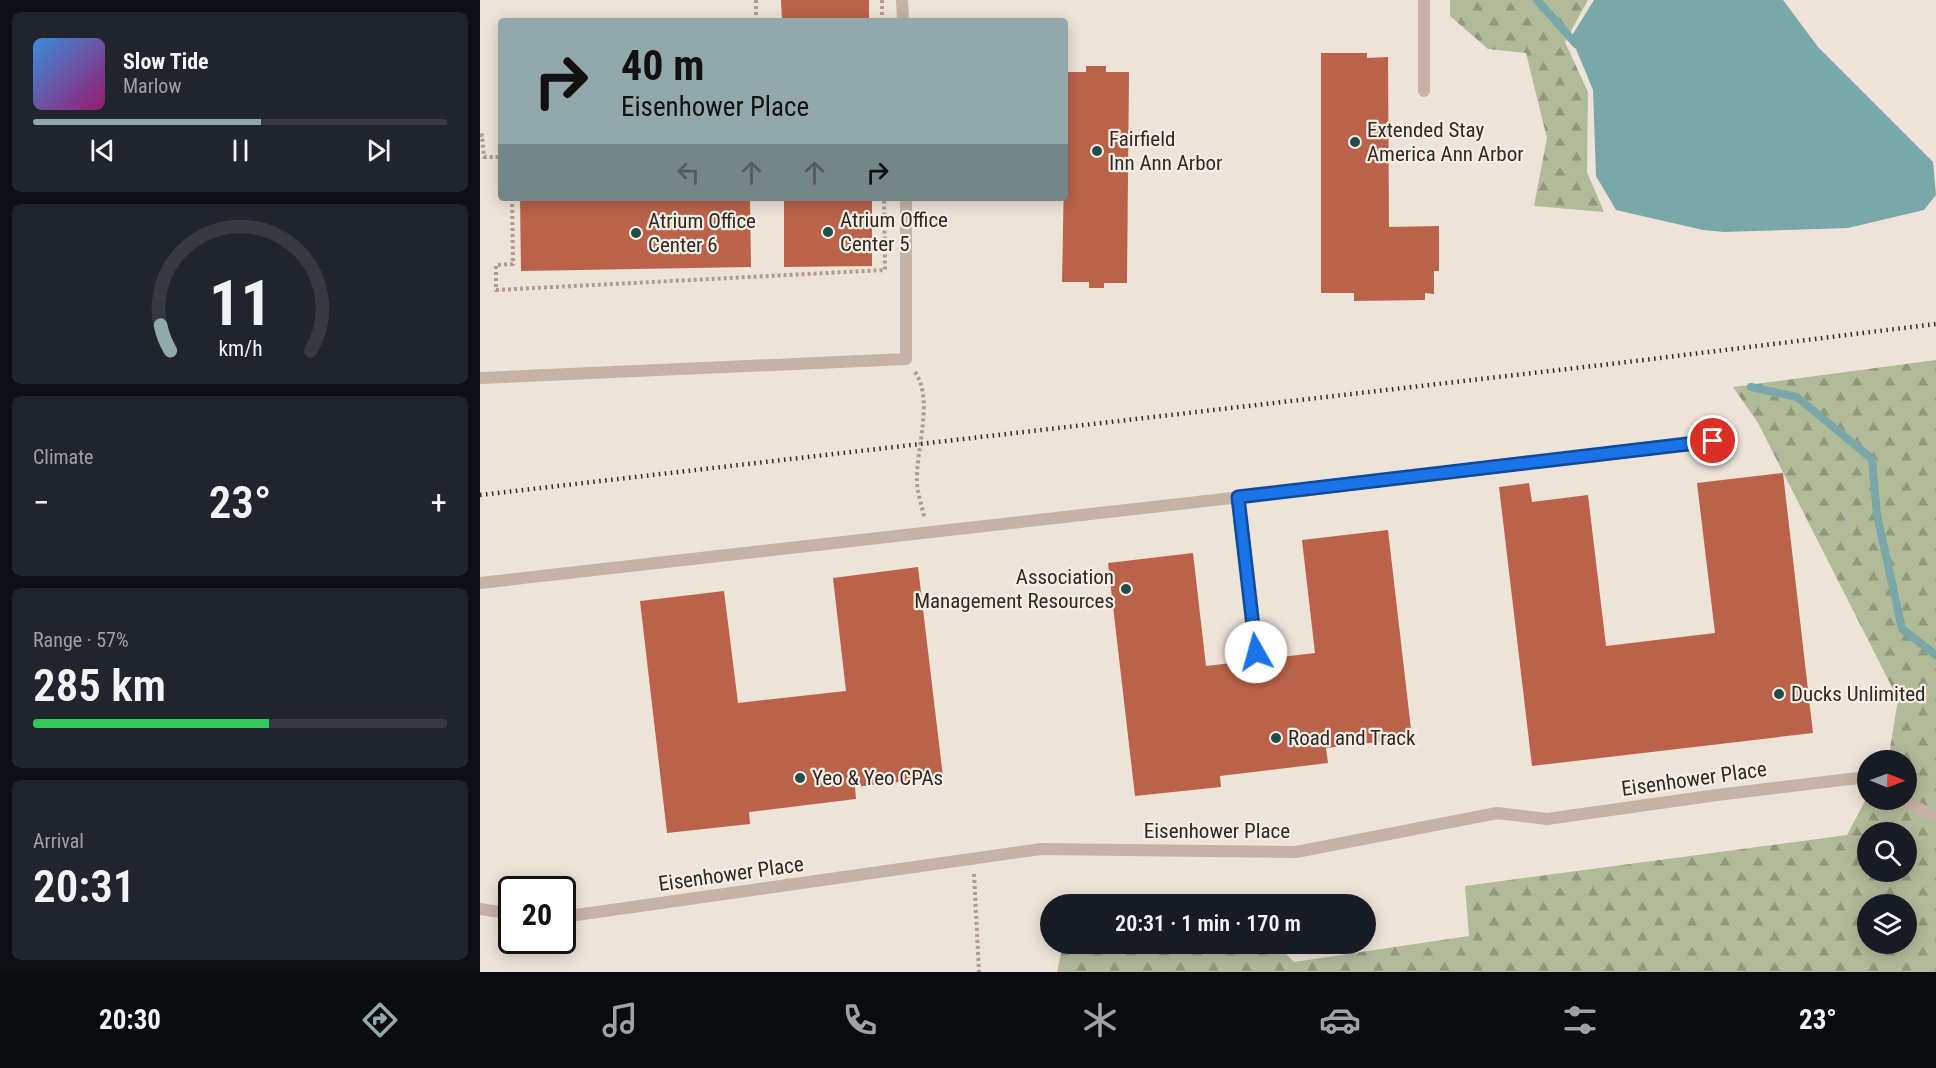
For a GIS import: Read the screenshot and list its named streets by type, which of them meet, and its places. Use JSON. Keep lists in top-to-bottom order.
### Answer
{
  "streets": {
    "lane": ["Eisenhower Place"]
  },
  "places": [
    "Extended Stay America Ann Arbor",
    "Fairfield Inn Ann Arbor",
    "Atrium Office Center 5",
    "Atrium Office Center 6",
    "Association Management Resources",
    "Ducks Unlimited",
    "Road and Track",
    "Yeo & Yeo CPAs"
  ],
  "north": "right",
  "page": {
    "turn": ["40 m", "Eisenhower Place"],
    "song": ["Slow Tide", "Marlow"],
    "tile": [
      "Climate",
      ["Range · 57%", "285 km"],
      ["Arrival", "20:31"]
    ],
    "heat": ["−", "23°", "+"],
    "limit": "20",
    "trip": "20:31 · 1 min · 170 m",
    "tabs": ["20:30", "23°"],
    "gauge": ["11", "km/h"]
  }
}
